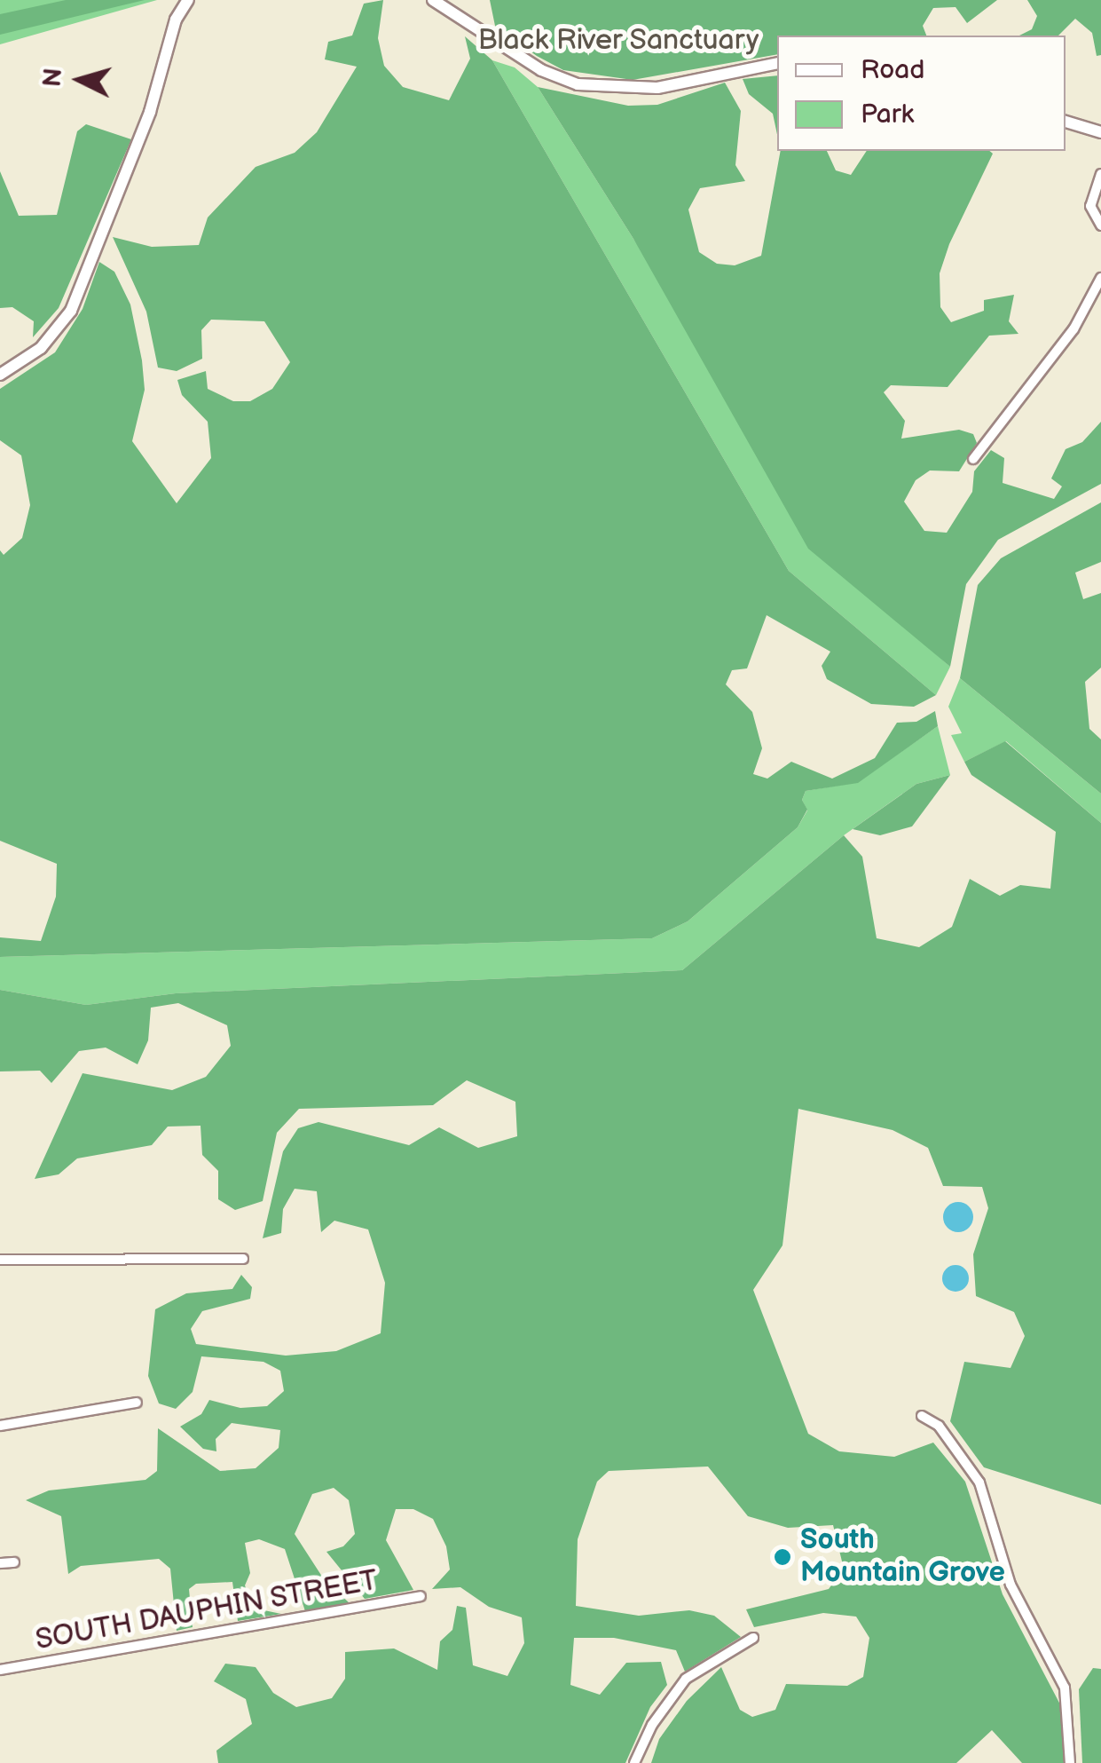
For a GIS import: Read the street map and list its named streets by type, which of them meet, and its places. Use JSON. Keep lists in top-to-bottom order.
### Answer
{
  "streets": {
    "street": ["SOUTH DAUPHIN STREET"]
  },
  "parks": ["Black River Sanctuary"],
  "places": ["South Mountain Grove"],
  "legend": ["Road", "Park"],
  "north": "left"
}
